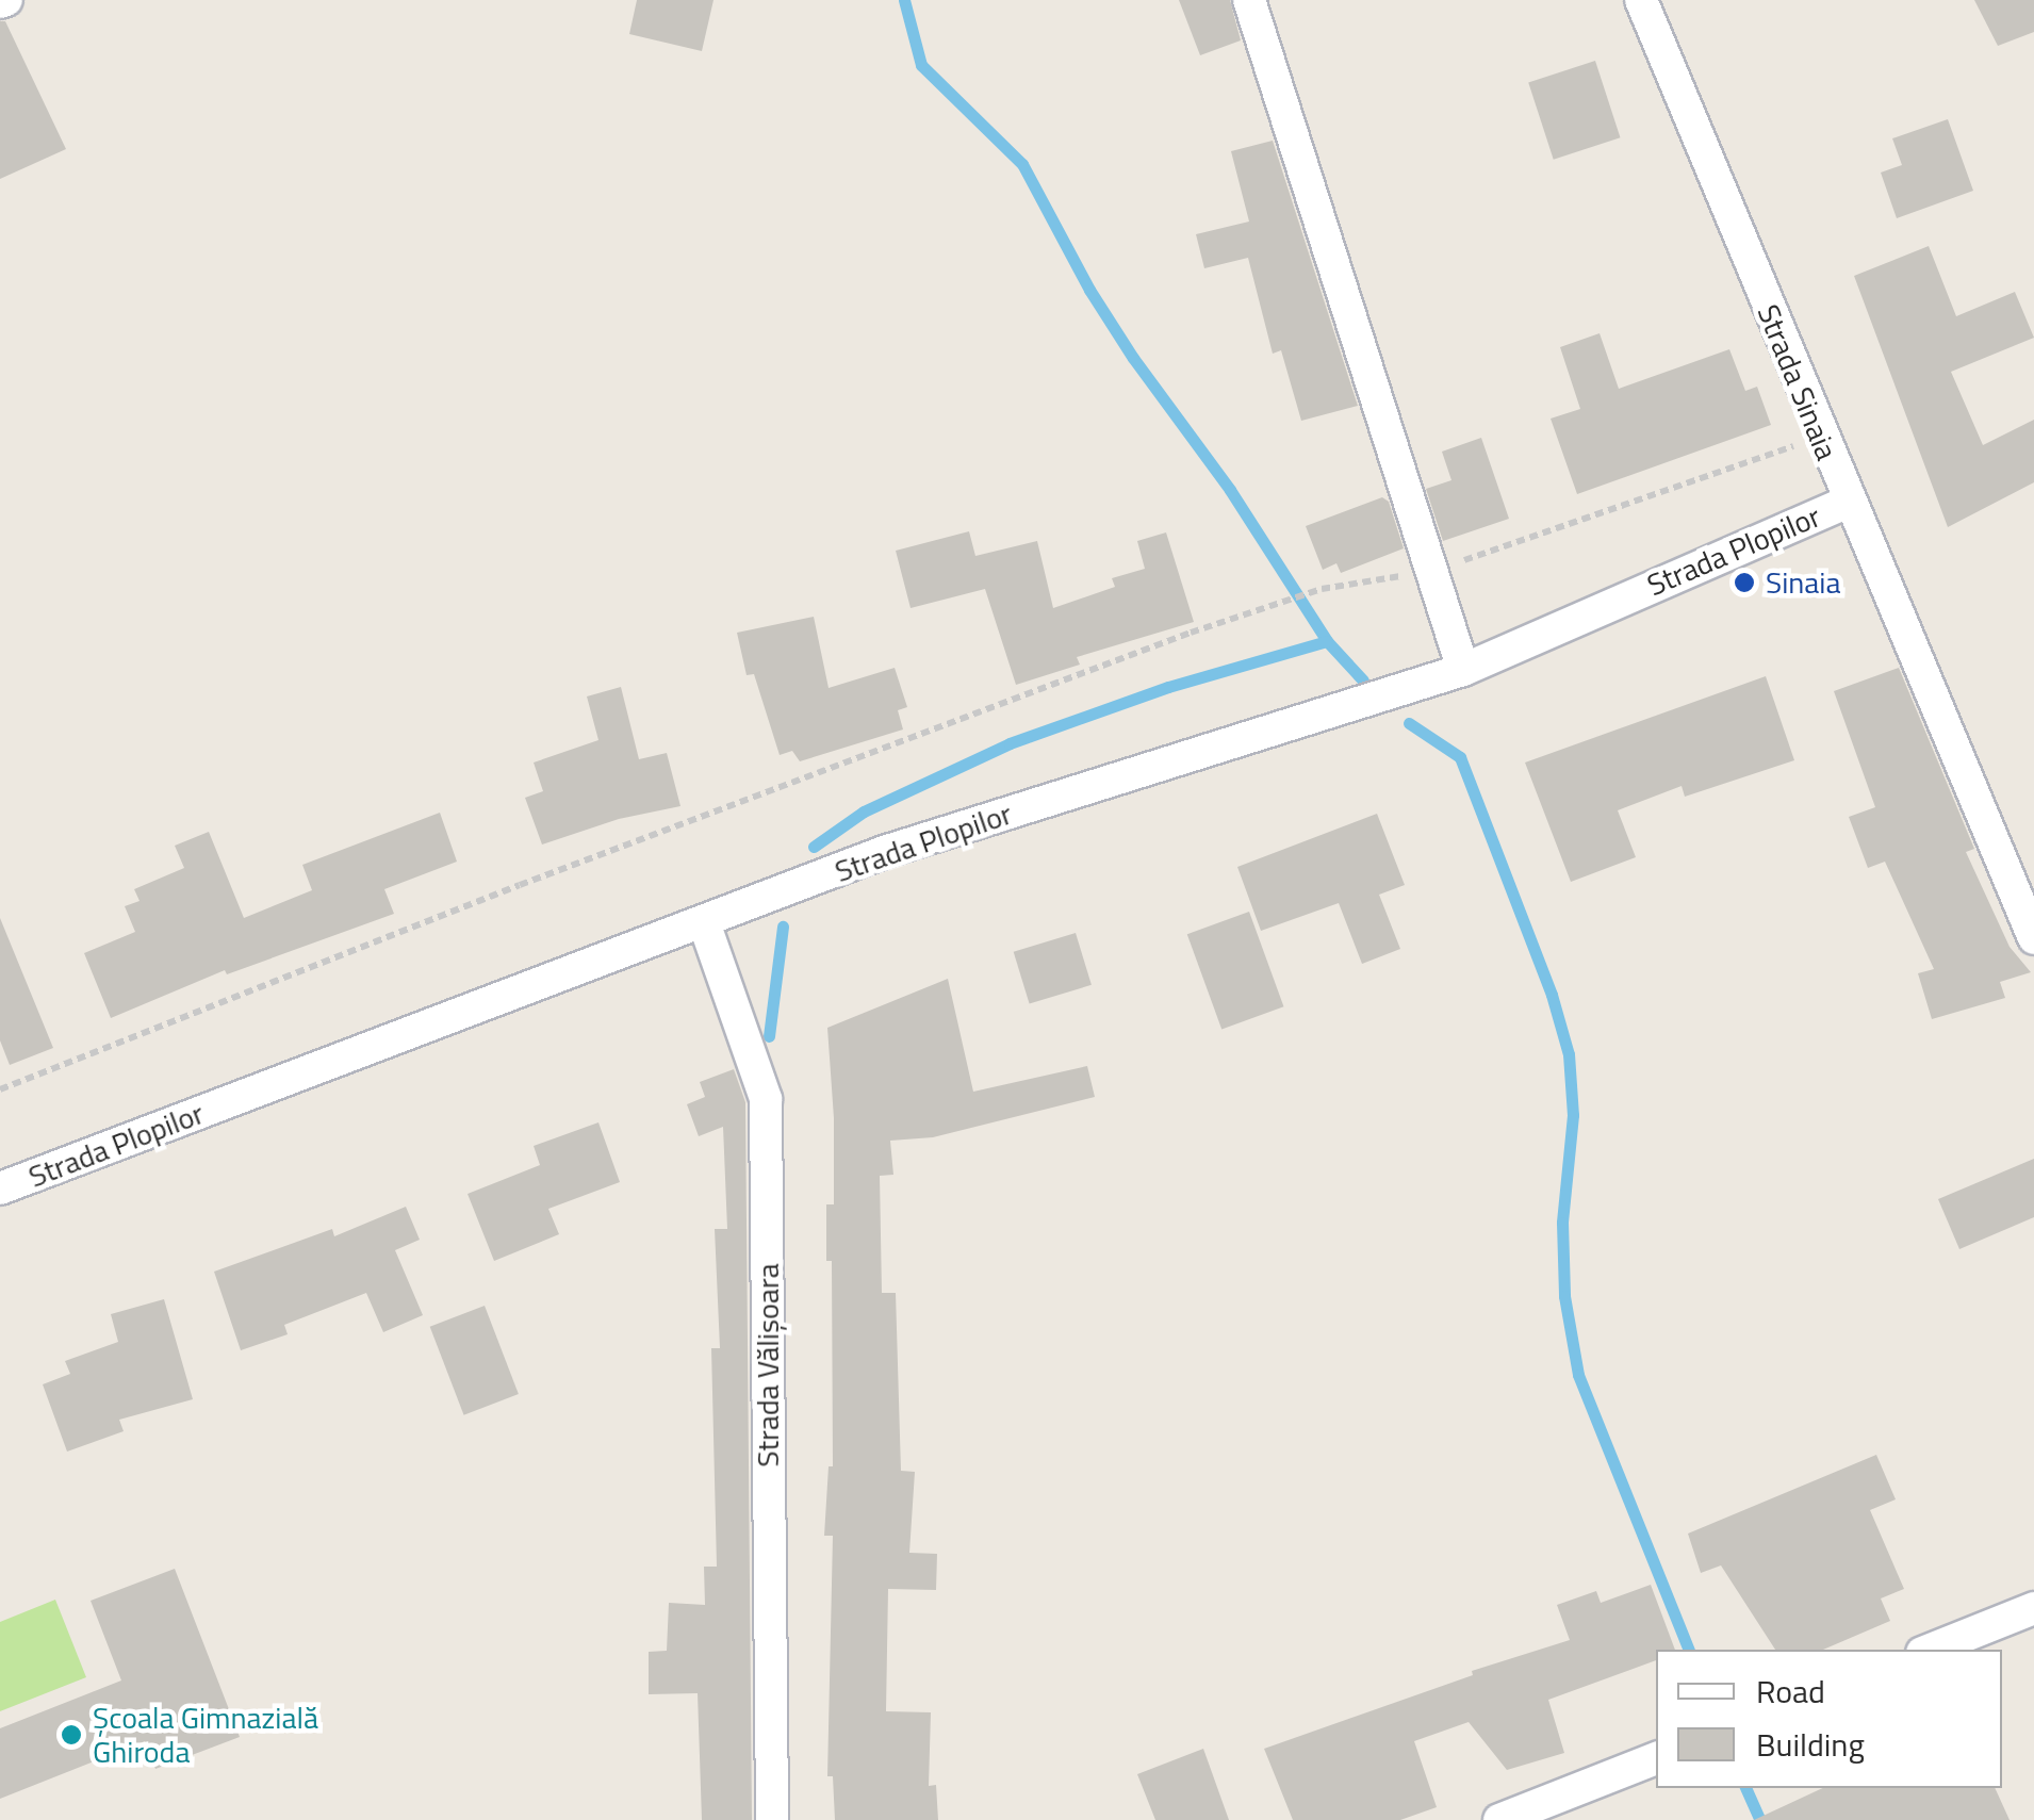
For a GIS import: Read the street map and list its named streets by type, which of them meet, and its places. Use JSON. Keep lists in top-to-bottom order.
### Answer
{
  "streets": {
    "street": ["Strada Sinaia", "Strada Plopilor", "Strada Vălișoara"]
  },
  "crossings": [
    ["Strada Sinaia", "Strada Plopilor"],
    ["Strada Plopilor", "Strada Vălișoara"]
  ],
  "places": ["Sinaia", "Școala Gimnazială Ghiroda"],
  "legend": ["Road", "Building"]
}
